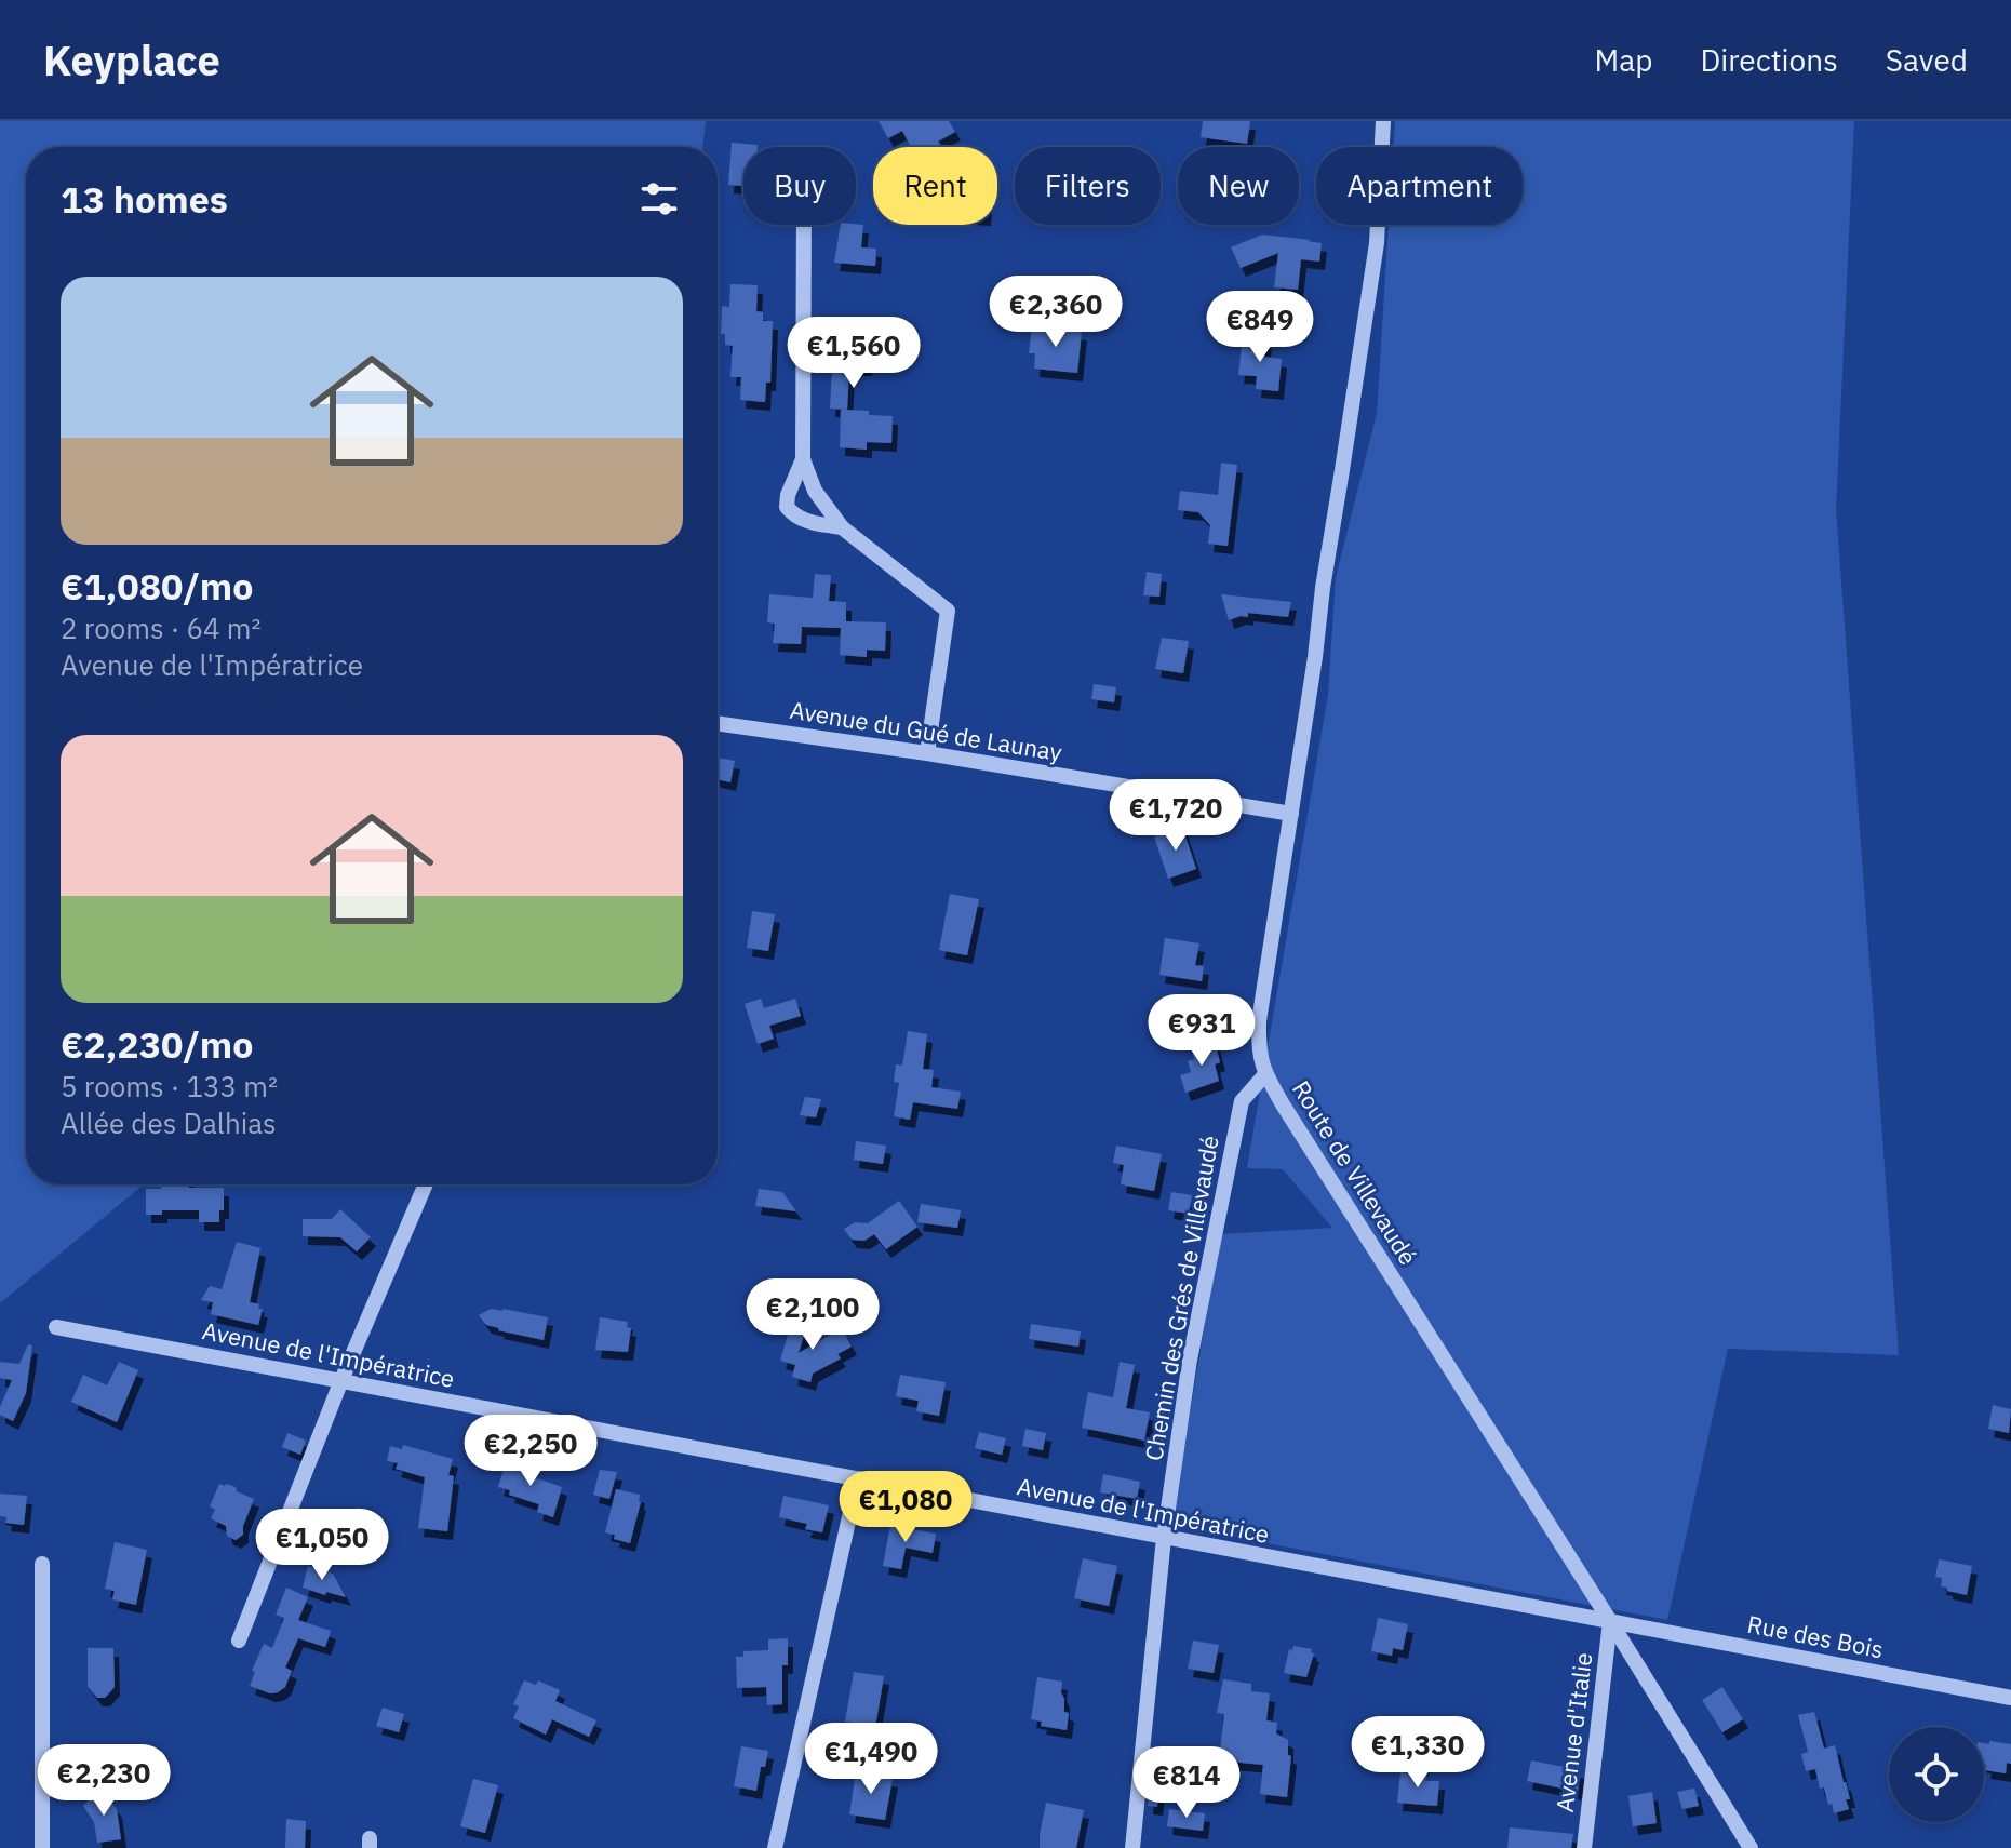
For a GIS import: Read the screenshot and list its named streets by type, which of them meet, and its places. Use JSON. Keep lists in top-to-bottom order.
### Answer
{
  "streets": {
    "street": [
      "Avenue du Gué de Launay",
      "Route de Villevaudé",
      "Chemin des Grés de Villevaudé",
      "Avenue de l'Impératrice",
      "Rue des Bois",
      "Avenue d'Italie"
    ]
  },
  "crossings": [
    ["Avenue du Gué de Launay", "Route de Villevaudé"],
    ["Route de Villevaudé", "Chemin des Grés de Villevaudé"],
    ["Route de Villevaudé", "Avenue de l'Impératrice"],
    ["Route de Villevaudé", "Rue des Bois"],
    ["Route de Villevaudé", "Avenue d'Italie"],
    ["Chemin des Grés de Villevaudé", "Avenue de l'Impératrice"],
    ["Avenue de l'Impératrice", "Rue des Bois"],
    ["Avenue de l'Impératrice", "Avenue d'Italie"],
    ["Rue des Bois", "Avenue d'Italie"]
  ],
  "page": {
    "header": "Keyplace",
    "nav": ["Map", "Directions", "Saved"],
    "chip": [
      "Buy",
      "Rent",
      "Filters",
      "New",
      "Apartment"
    ],
    "heading": "13 homes",
    "list": [
      {
        "name": "€1,080/mo",
        "note": "2 rooms · 64 m² · Avenue de l'Impératrice"
      },
      {
        "name": "€2,230/mo",
        "note": "5 rooms · 133 m² · Allée des Dalhias"
      }
    ],
    "price": [
      "€2,360",
      "€849",
      "€1,560",
      "€1,720",
      "€931",
      "€2,100",
      "€2,250",
      "€1,080",
      "€1,050",
      "€1,330",
      "€1,490",
      "€2,230",
      "€814"
    ]
  }
}
